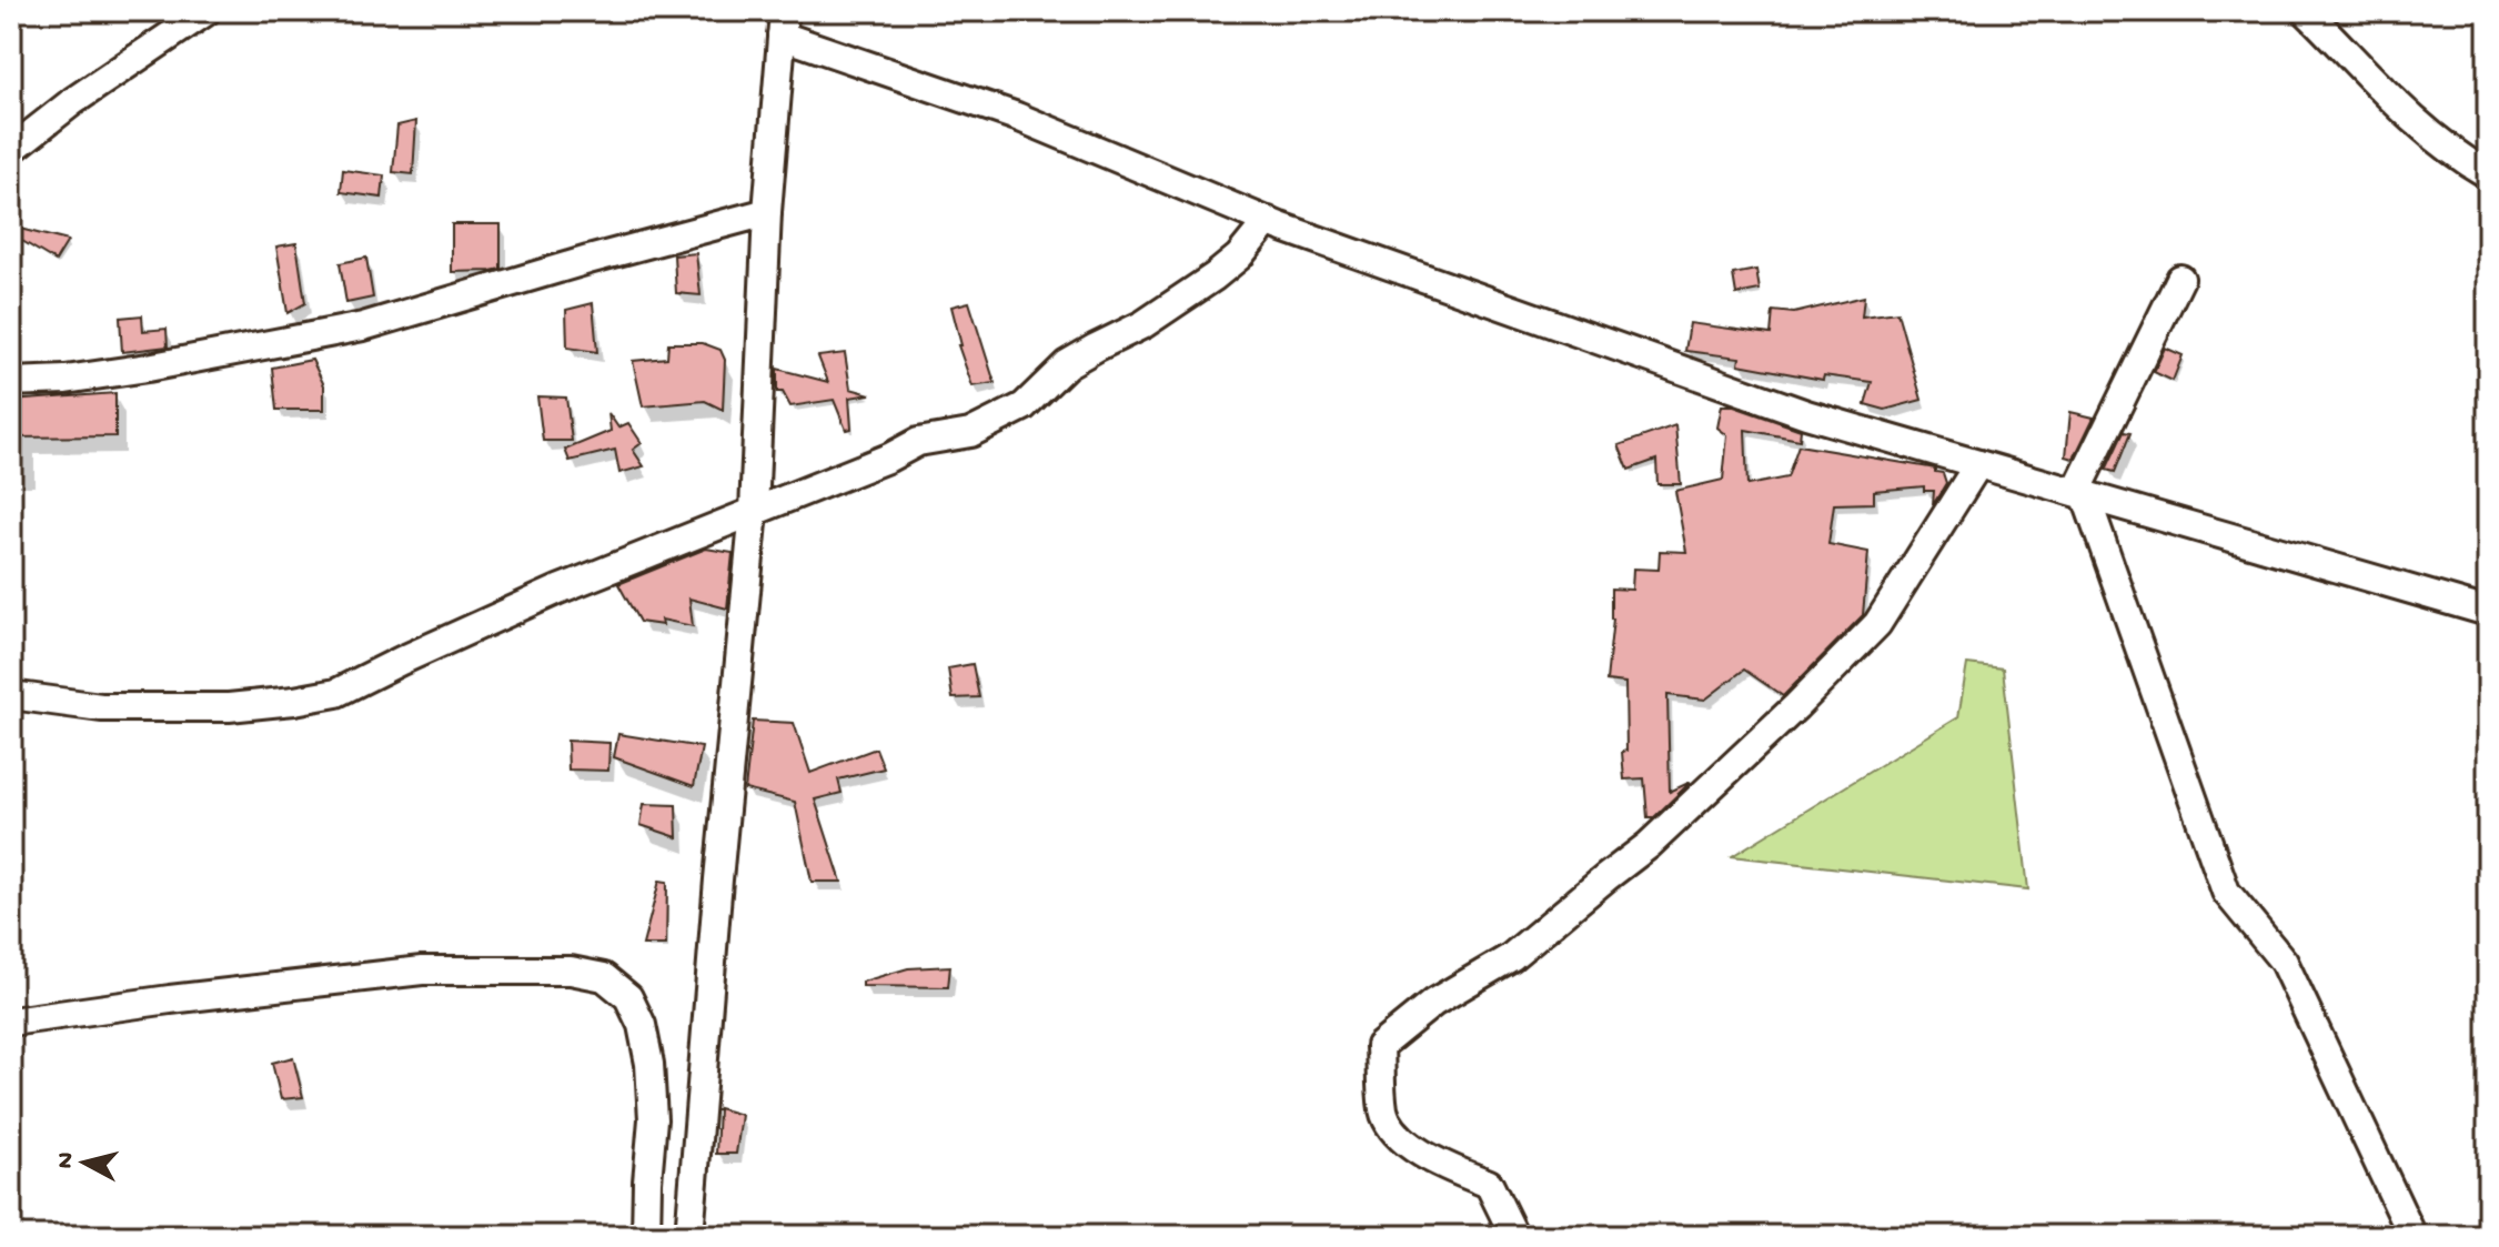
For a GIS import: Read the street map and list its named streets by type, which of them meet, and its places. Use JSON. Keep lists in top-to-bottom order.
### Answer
{
  "north": "left"
}
